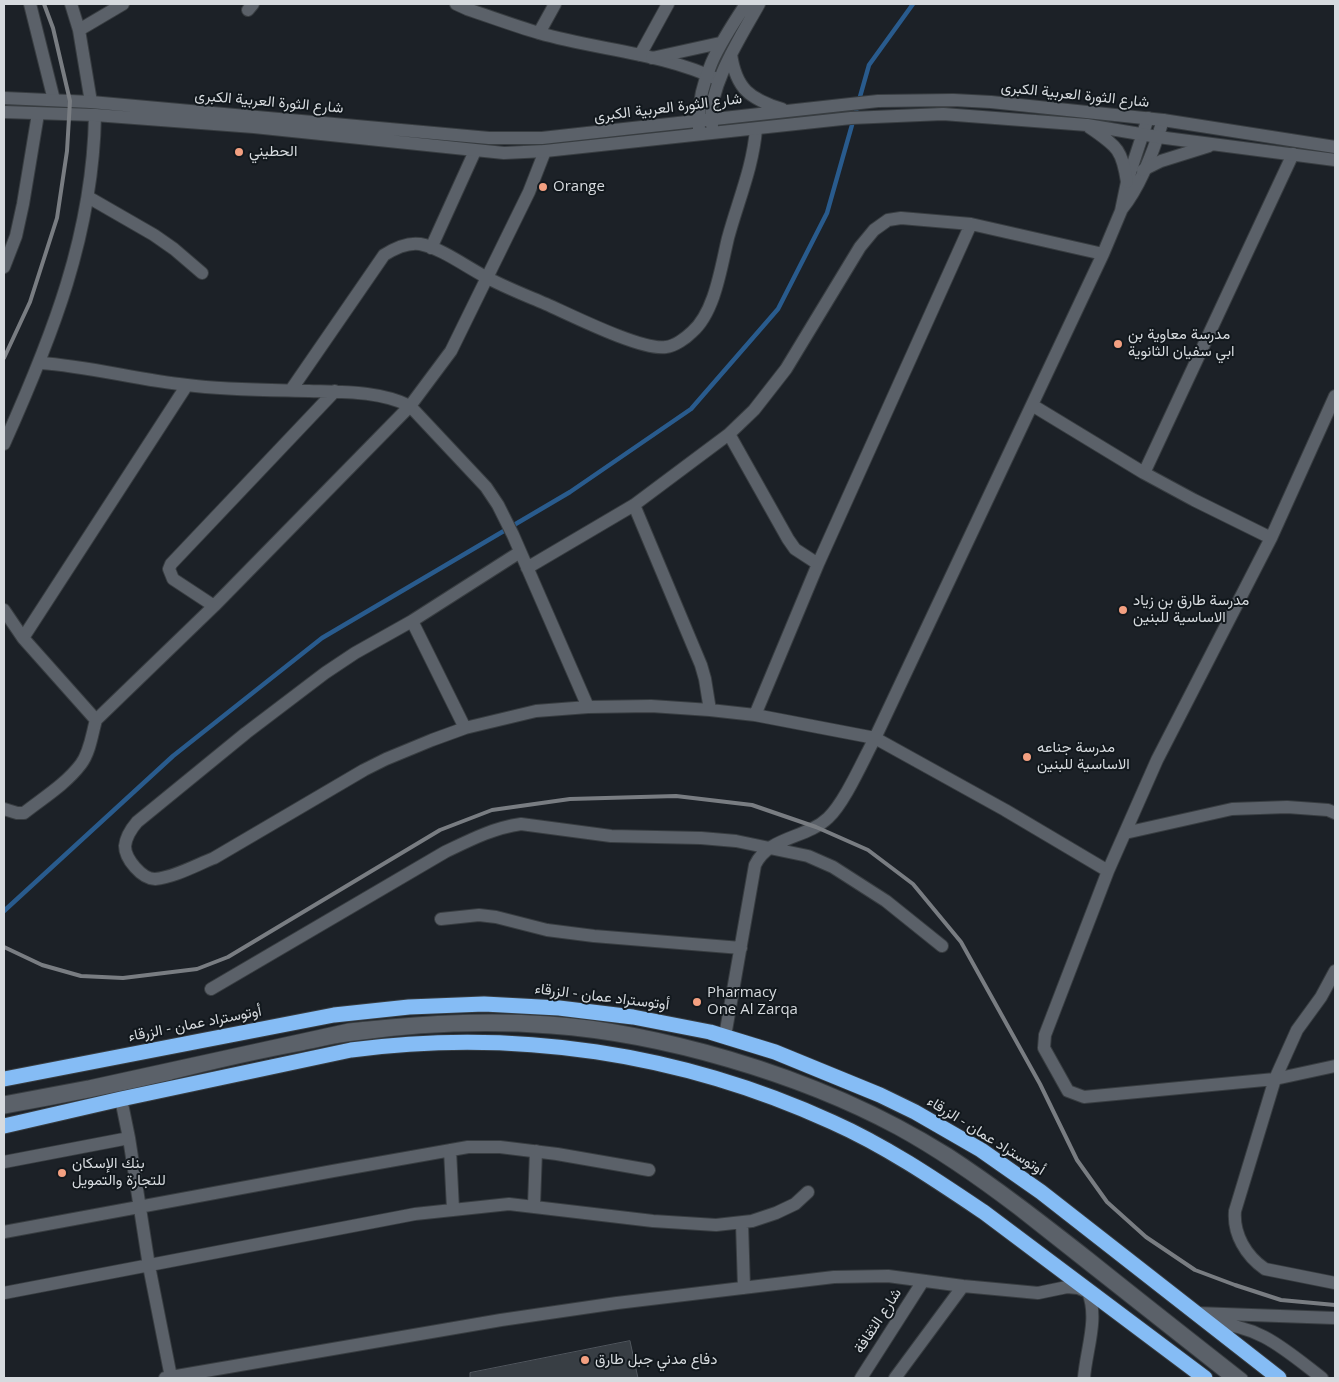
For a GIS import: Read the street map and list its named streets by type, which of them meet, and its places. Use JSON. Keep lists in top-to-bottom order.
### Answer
{
  "streets": {
    "highway": ["أوتوستراد عمان - الزرقاء"],
    "street": ["شارع الثورة العربية الكبرى", "شارع الثقافة"]
  },
  "places": [
    "الحطيني",
    "Orange",
    "مدرسة معاوية بن ابي سفيان الثانوية",
    "مدرسة طارق بن زياد الاساسية للبنين",
    "مدرسة جناعه الاساسية للبنين",
    "Pharmacy One Al Zarqa",
    "بنك الإسكان للتجارة والتمويل",
    "دفاع مدني جبل طارق"
  ]
}
